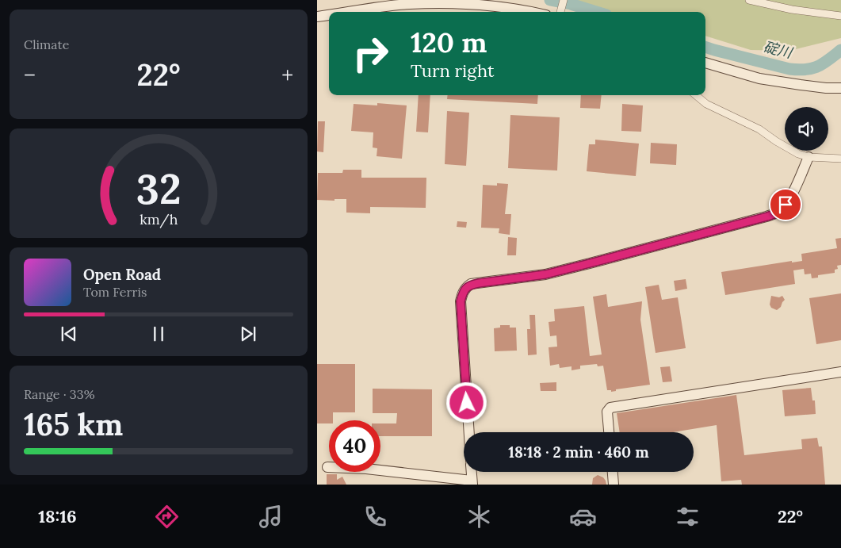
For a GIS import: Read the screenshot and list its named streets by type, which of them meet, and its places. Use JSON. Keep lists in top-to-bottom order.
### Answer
{
  "water": ["碇川"],
  "page": {
    "tile": [
      "Climate",
      ["Range · 33%", "165 km"]
    ],
    "turn": ["120 m", "Turn right"],
    "heat": ["−", "22°", "+"],
    "song": ["Open Road", "Tom Ferris"],
    "limit": "40",
    "trip": "18:18 · 2 min · 460 m",
    "tabs": ["18:16", "22°"],
    "gauge": ["32", "km/h"]
  }
}
